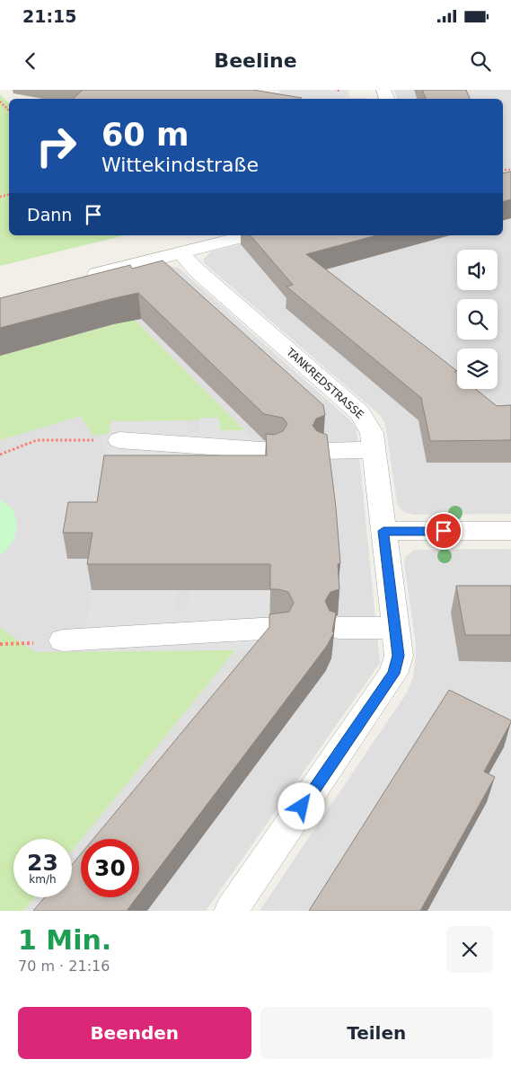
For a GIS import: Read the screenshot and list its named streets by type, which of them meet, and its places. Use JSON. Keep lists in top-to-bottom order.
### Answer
{
  "streets": {
    "street": ["TANKREDSTRASSE"]
  },
  "page": {
    "status": "21:15",
    "header": "Beeline",
    "turn": ["60 m", "Wittekindstraße"],
    "then": "Dann",
    "speed": "23 km/h",
    "limit": "30",
    "heading": ["1 Min.", "70 m · 21:16"],
    "buttons": ["Beenden", "Teilen"]
  }
}
